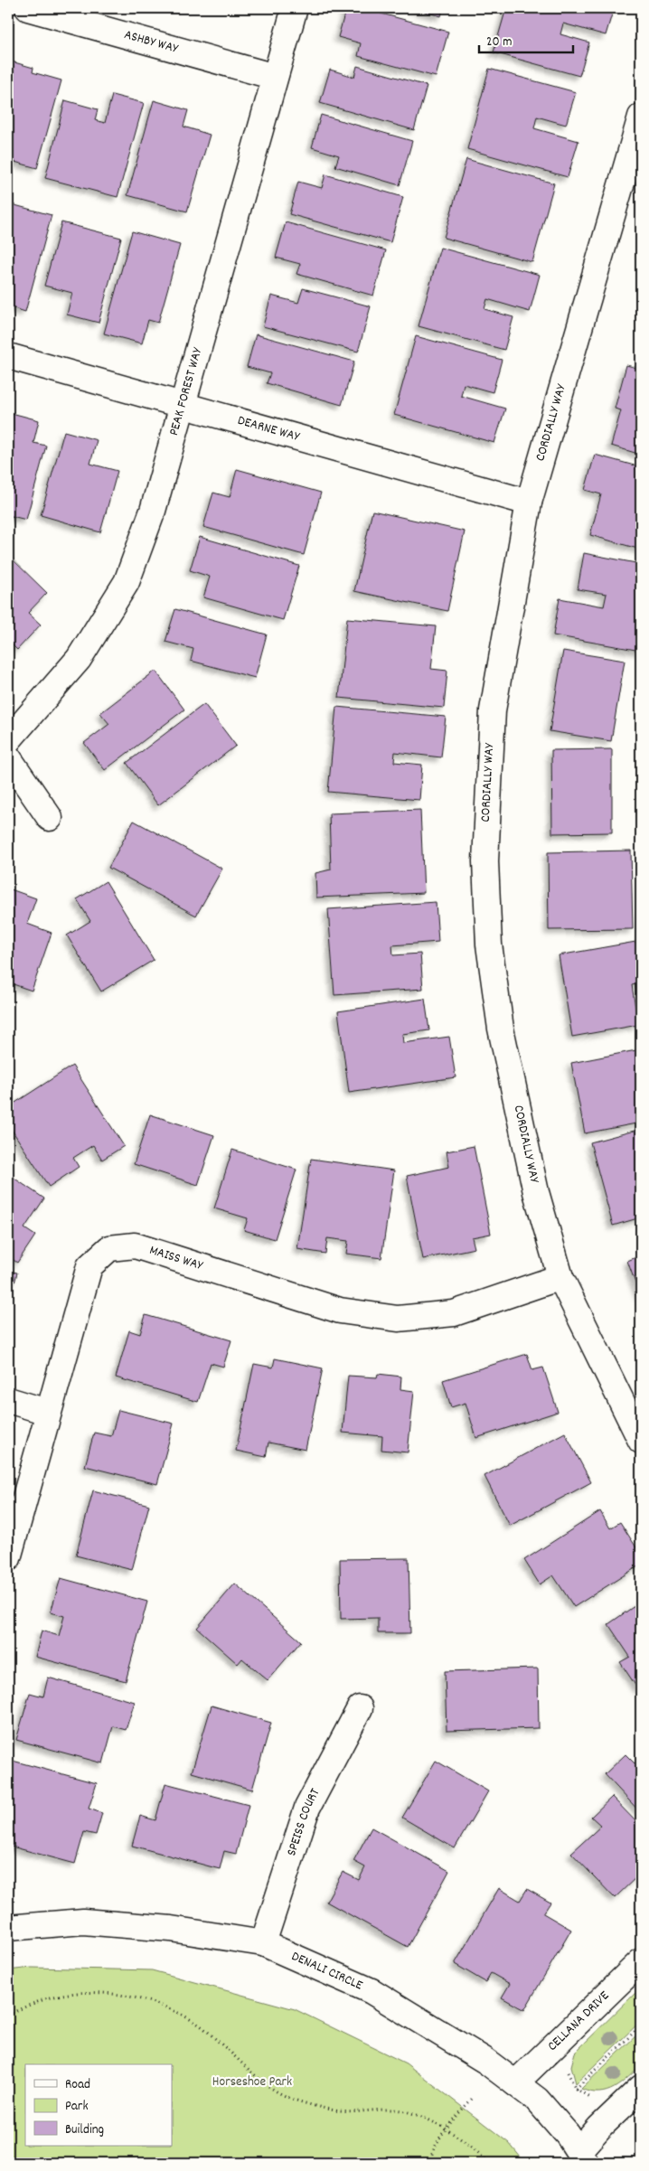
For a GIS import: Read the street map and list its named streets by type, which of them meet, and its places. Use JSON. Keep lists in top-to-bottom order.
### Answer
{
  "streets": {
    "street": [
      "ASHBY WAY",
      "PEAK FOREST WAY",
      "CORDIALLY WAY",
      "DEARNE WAY",
      "MAISS WAY",
      "SPEISS COURT",
      "DENALI CIRCLE",
      "CELLANA DRIVE"
    ]
  },
  "crossings": [
    ["ASHBY WAY", "PEAK FOREST WAY"],
    ["PEAK FOREST WAY", "DEARNE WAY"],
    ["CORDIALLY WAY", "DEARNE WAY"],
    ["CORDIALLY WAY", "MAISS WAY"],
    ["SPEISS COURT", "DENALI CIRCLE"],
    ["DENALI CIRCLE", "CELLANA DRIVE"]
  ],
  "parks": ["Horseshoe Park"],
  "legend": ["Road", "Park", "Building"],
  "scale_bar": "20 m"
}
